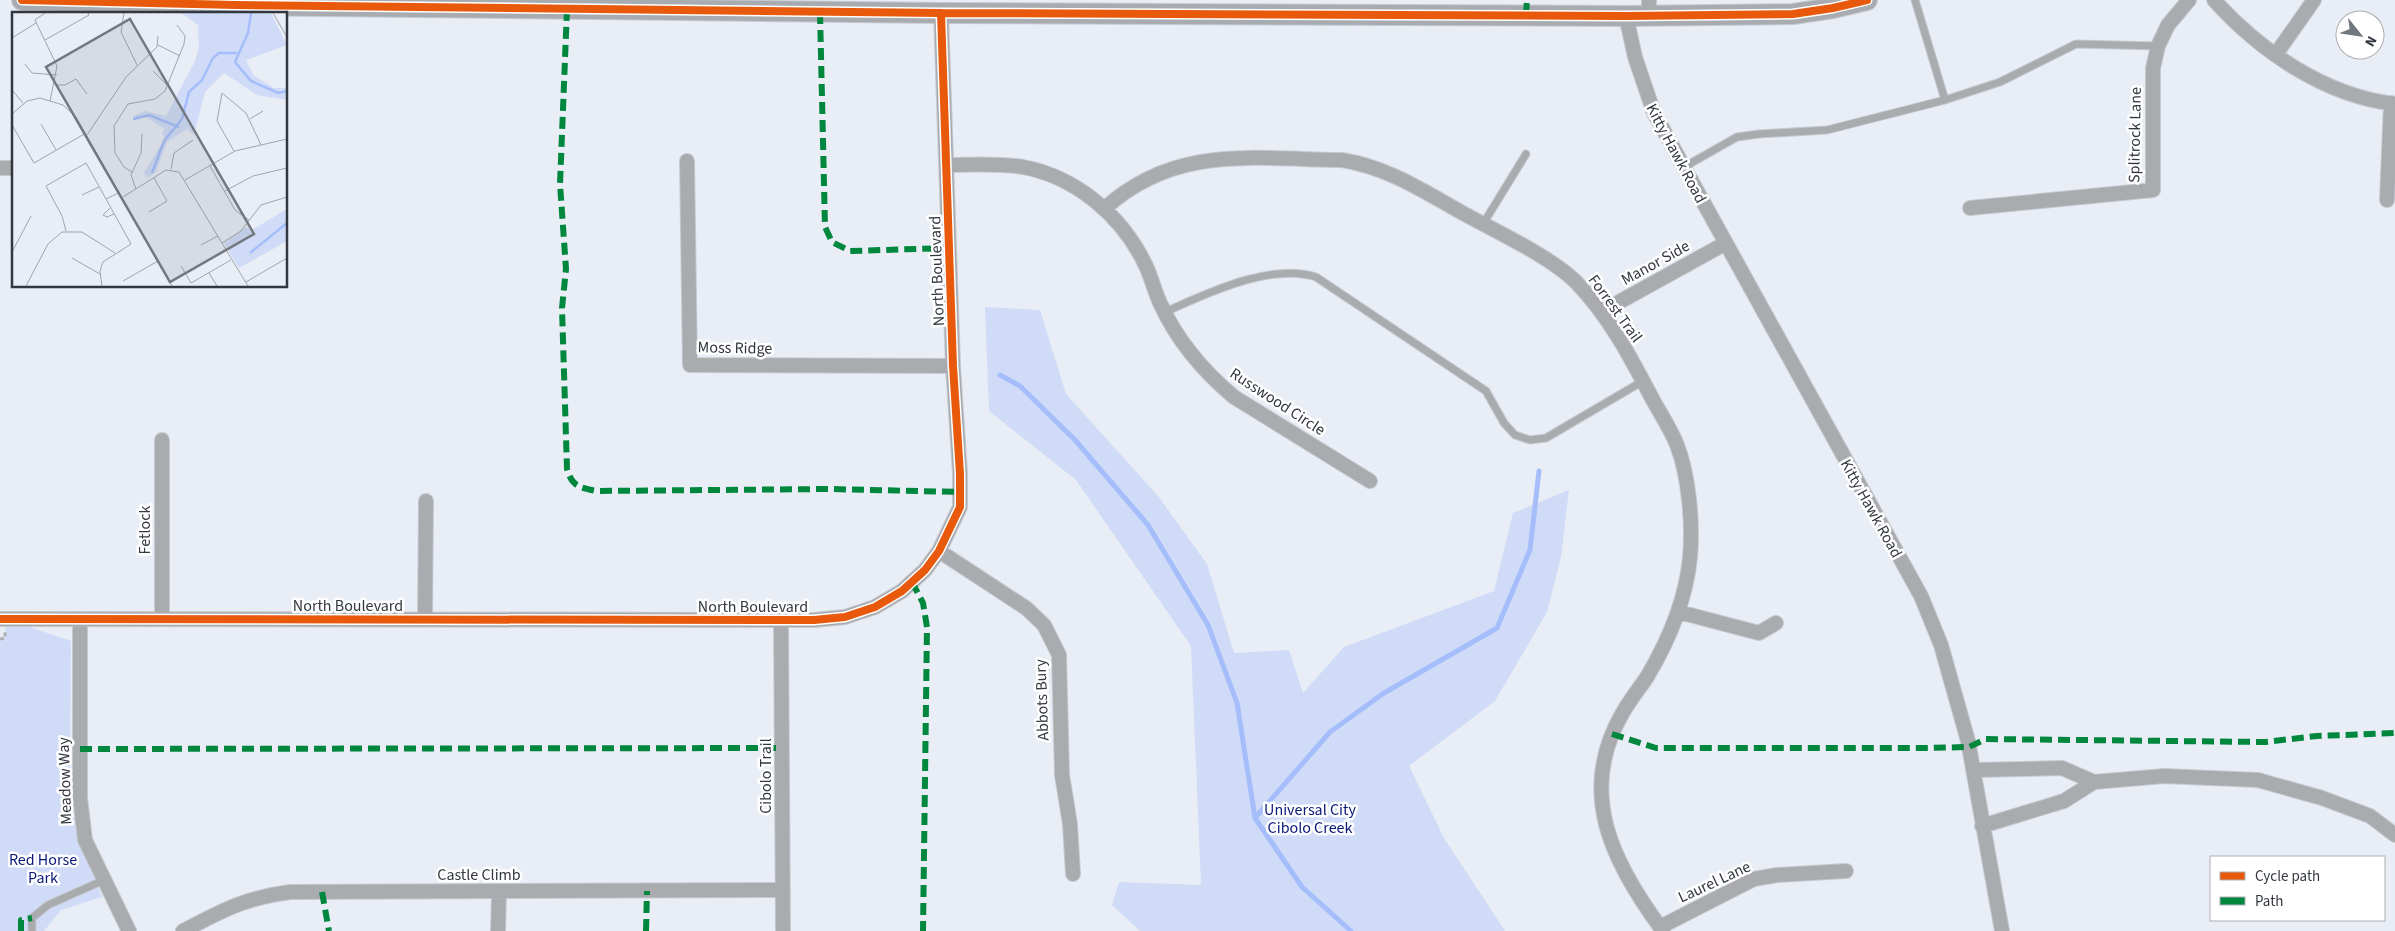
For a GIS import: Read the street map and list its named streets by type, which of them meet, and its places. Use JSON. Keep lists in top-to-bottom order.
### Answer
{
  "streets": {
    "street": [
      "Splitrock Lane",
      "Kitty Hawk Road",
      "Manor Side",
      "North Boulevard",
      "Forrest Trail",
      "Moss Ridge",
      "Russwood Circle",
      "Fetlock",
      "Abbots Bury",
      "Cibolo Trail",
      "Meadow Way",
      "Castle Climb",
      "Laurel Lane"
    ]
  },
  "crossings": [
    ["Kitty Hawk Road", "Manor Side"],
    ["Manor Side", "Forrest Trail"],
    ["North Boulevard", "Moss Ridge"],
    ["North Boulevard", "Fetlock"],
    ["North Boulevard", "Abbots Bury"],
    ["North Boulevard", "Cibolo Trail"],
    ["North Boulevard", "Meadow Way"],
    ["Forrest Trail", "Russwood Circle"],
    ["Forrest Trail", "Laurel Lane"],
    ["Cibolo Trail", "Castle Climb"]
  ],
  "parks": ["Universal City Cibolo Creek", "Red Horse Park"],
  "legend": ["Cycle path", "Path"],
  "north": "bottom right"
}
